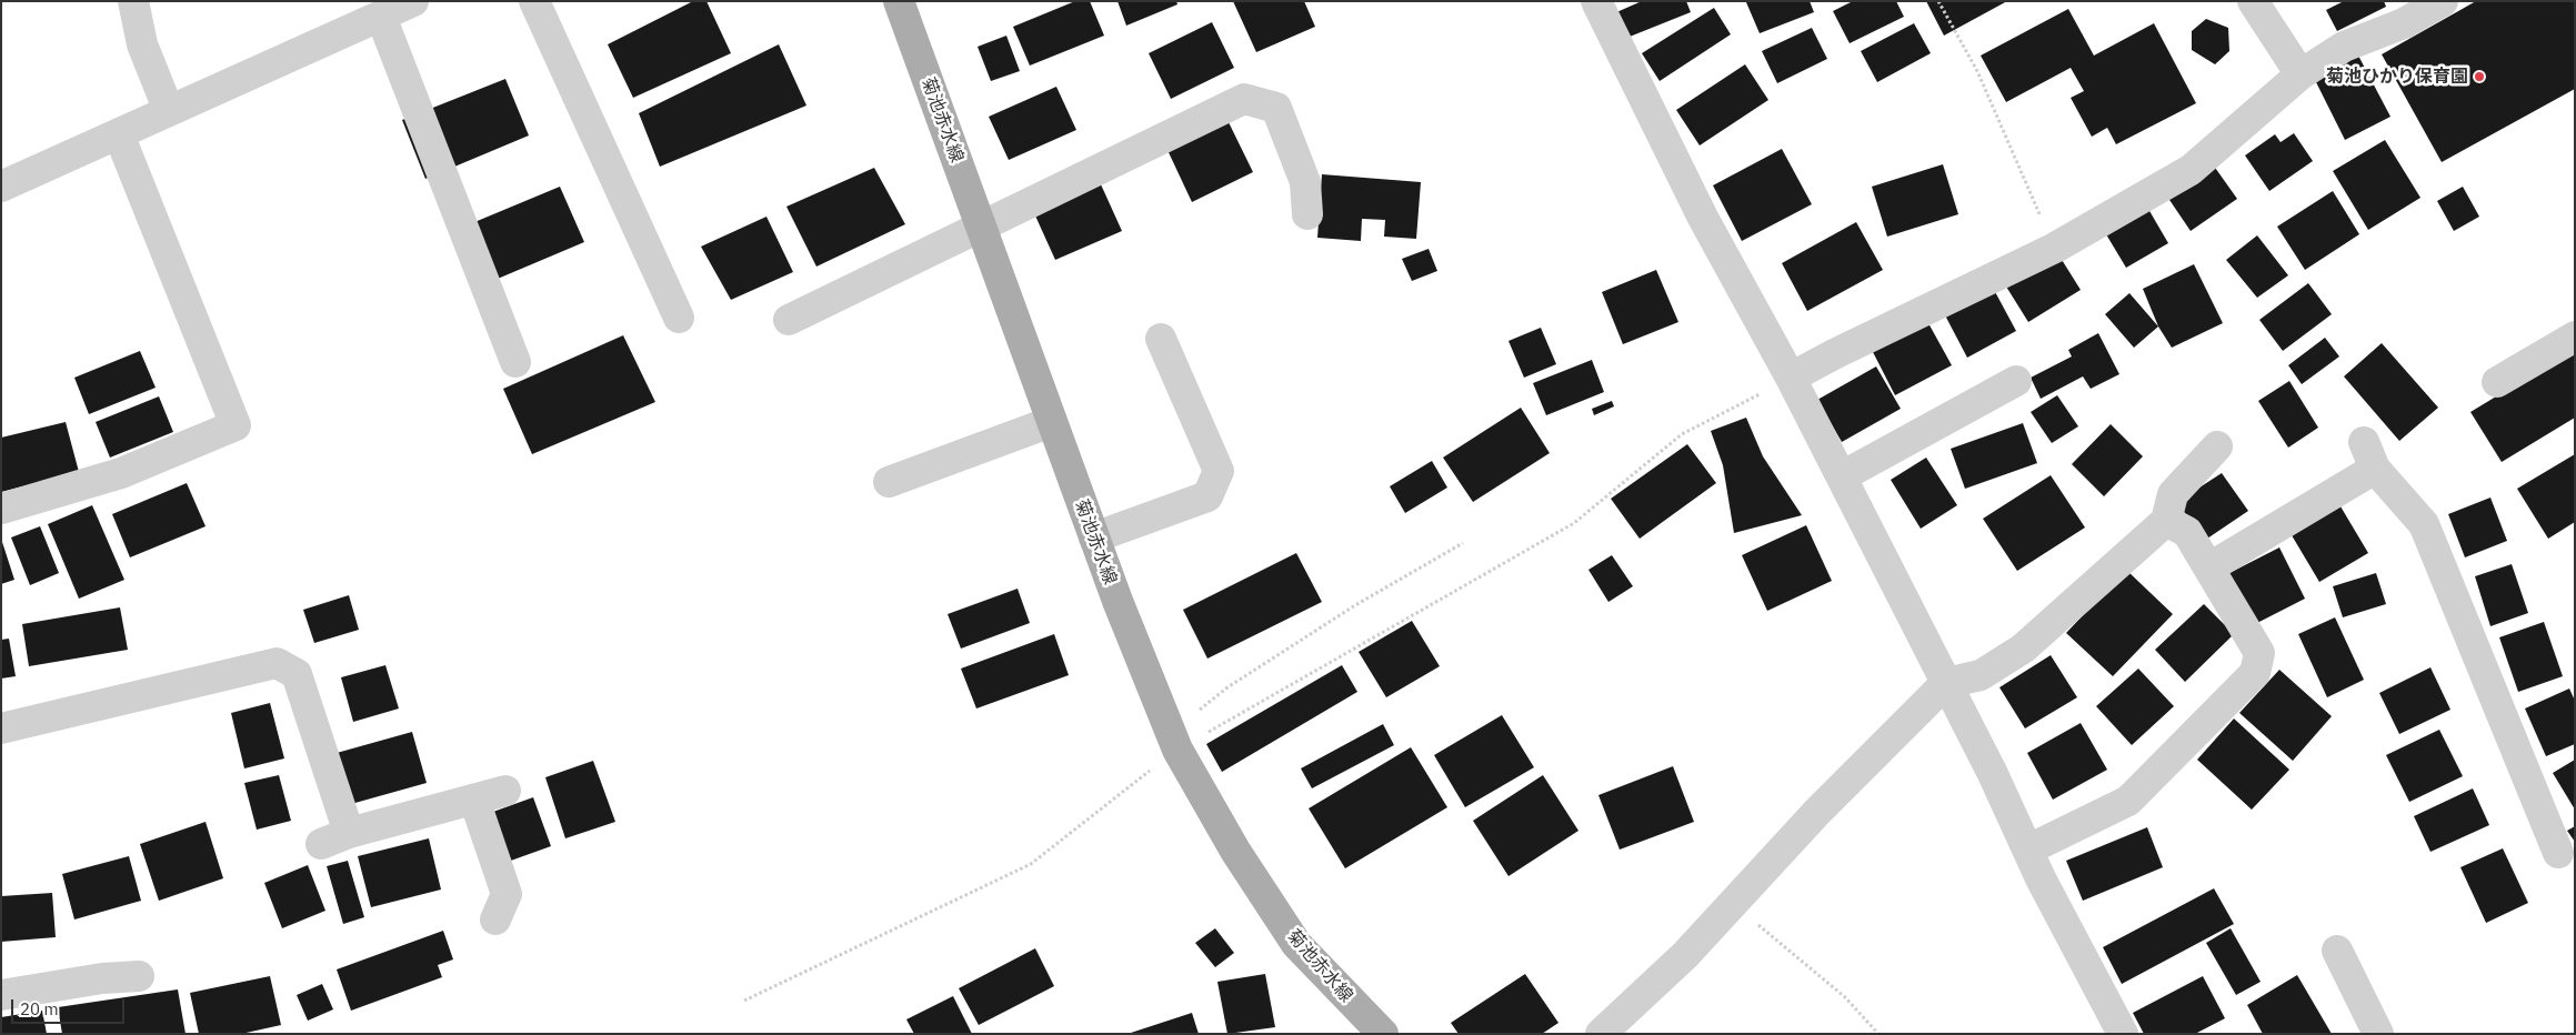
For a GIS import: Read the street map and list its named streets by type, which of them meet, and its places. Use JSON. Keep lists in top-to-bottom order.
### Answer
{
  "streets": {
    "main road": ["菊池赤水線"]
  },
  "places": ["菊池ひかり保育園"],
  "scale_bar": "20 m"
}
